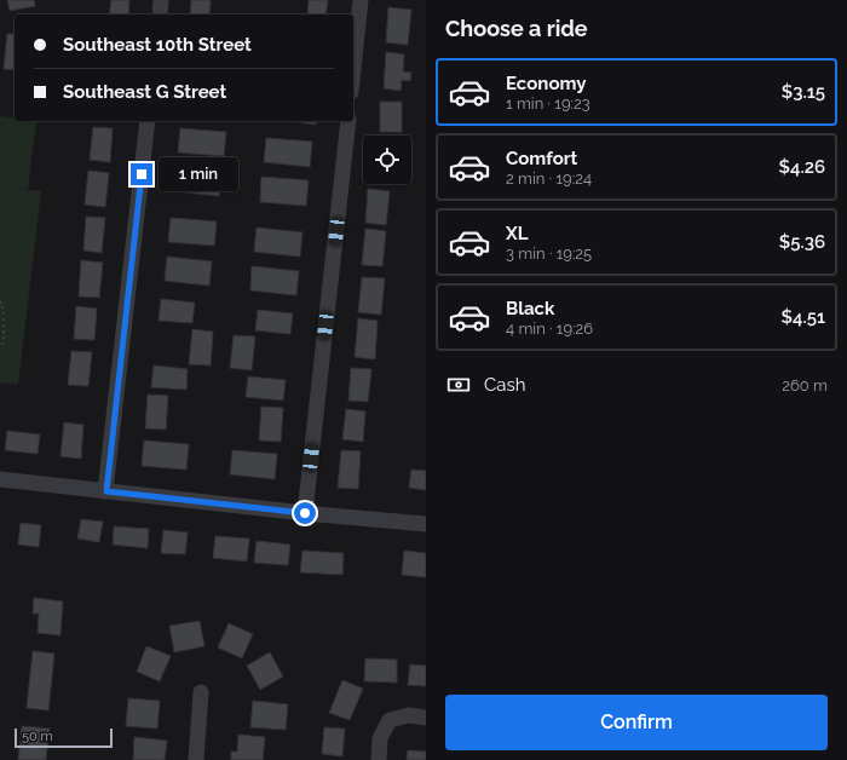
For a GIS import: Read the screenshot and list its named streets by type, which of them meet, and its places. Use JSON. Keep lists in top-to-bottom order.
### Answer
{
  "scale_bar": "50 m",
  "page": {
    "heading": "Choose a ride",
    "banner": ["Southeast 10th Street", "Southeast G Street"],
    "list": [
      {
        "name": "Economy",
        "note": "1 min · 19:23",
        "value": "$3.15"
      },
      {
        "name": "Comfort",
        "note": "2 min · 19:24",
        "value": "$4.26"
      },
      {
        "name": "XL",
        "note": "3 min · 19:25",
        "value": "$5.36"
      },
      {
        "name": "Black",
        "note": "4 min · 19:26",
        "value": "$4.51"
      }
    ],
    "bubble": "1 min",
    "pay": ["Cash", "260 m"],
    "buttons": "Confirm",
    "scale": "50 m"
  }
}
